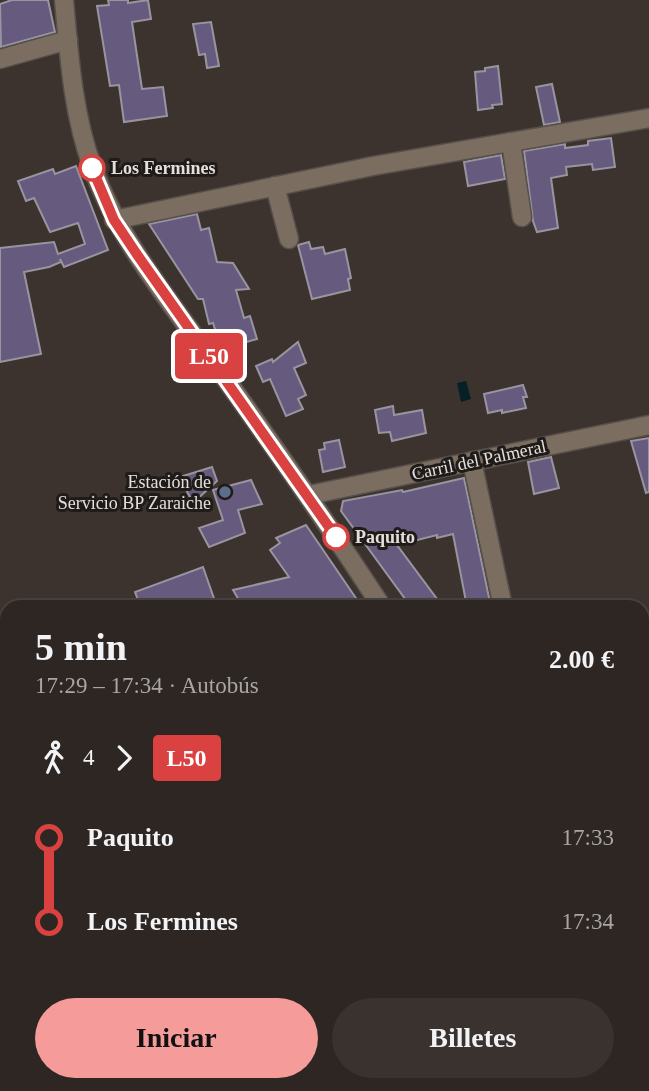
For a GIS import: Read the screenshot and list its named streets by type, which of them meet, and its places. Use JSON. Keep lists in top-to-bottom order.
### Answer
{
  "streets": {
    "street": ["Carril del Palmeral"]
  },
  "places": ["Los Fermines", "Estación de Servicio BP Zaraiche", "Paquito"],
  "lines": ["bus line L50"],
  "page": {
    "on_map": "L50",
    "heading": ["5 min", "17:29 – 17:34 · Autobús", "2.00 €"],
    "legs": ["4", "L50"],
    "list": [
      {
        "name": "Paquito",
        "value": "17:33"
      },
      {
        "name": "Los Fermines",
        "value": "17:34"
      }
    ],
    "buttons": ["Iniciar", "Billetes"]
  }
}
